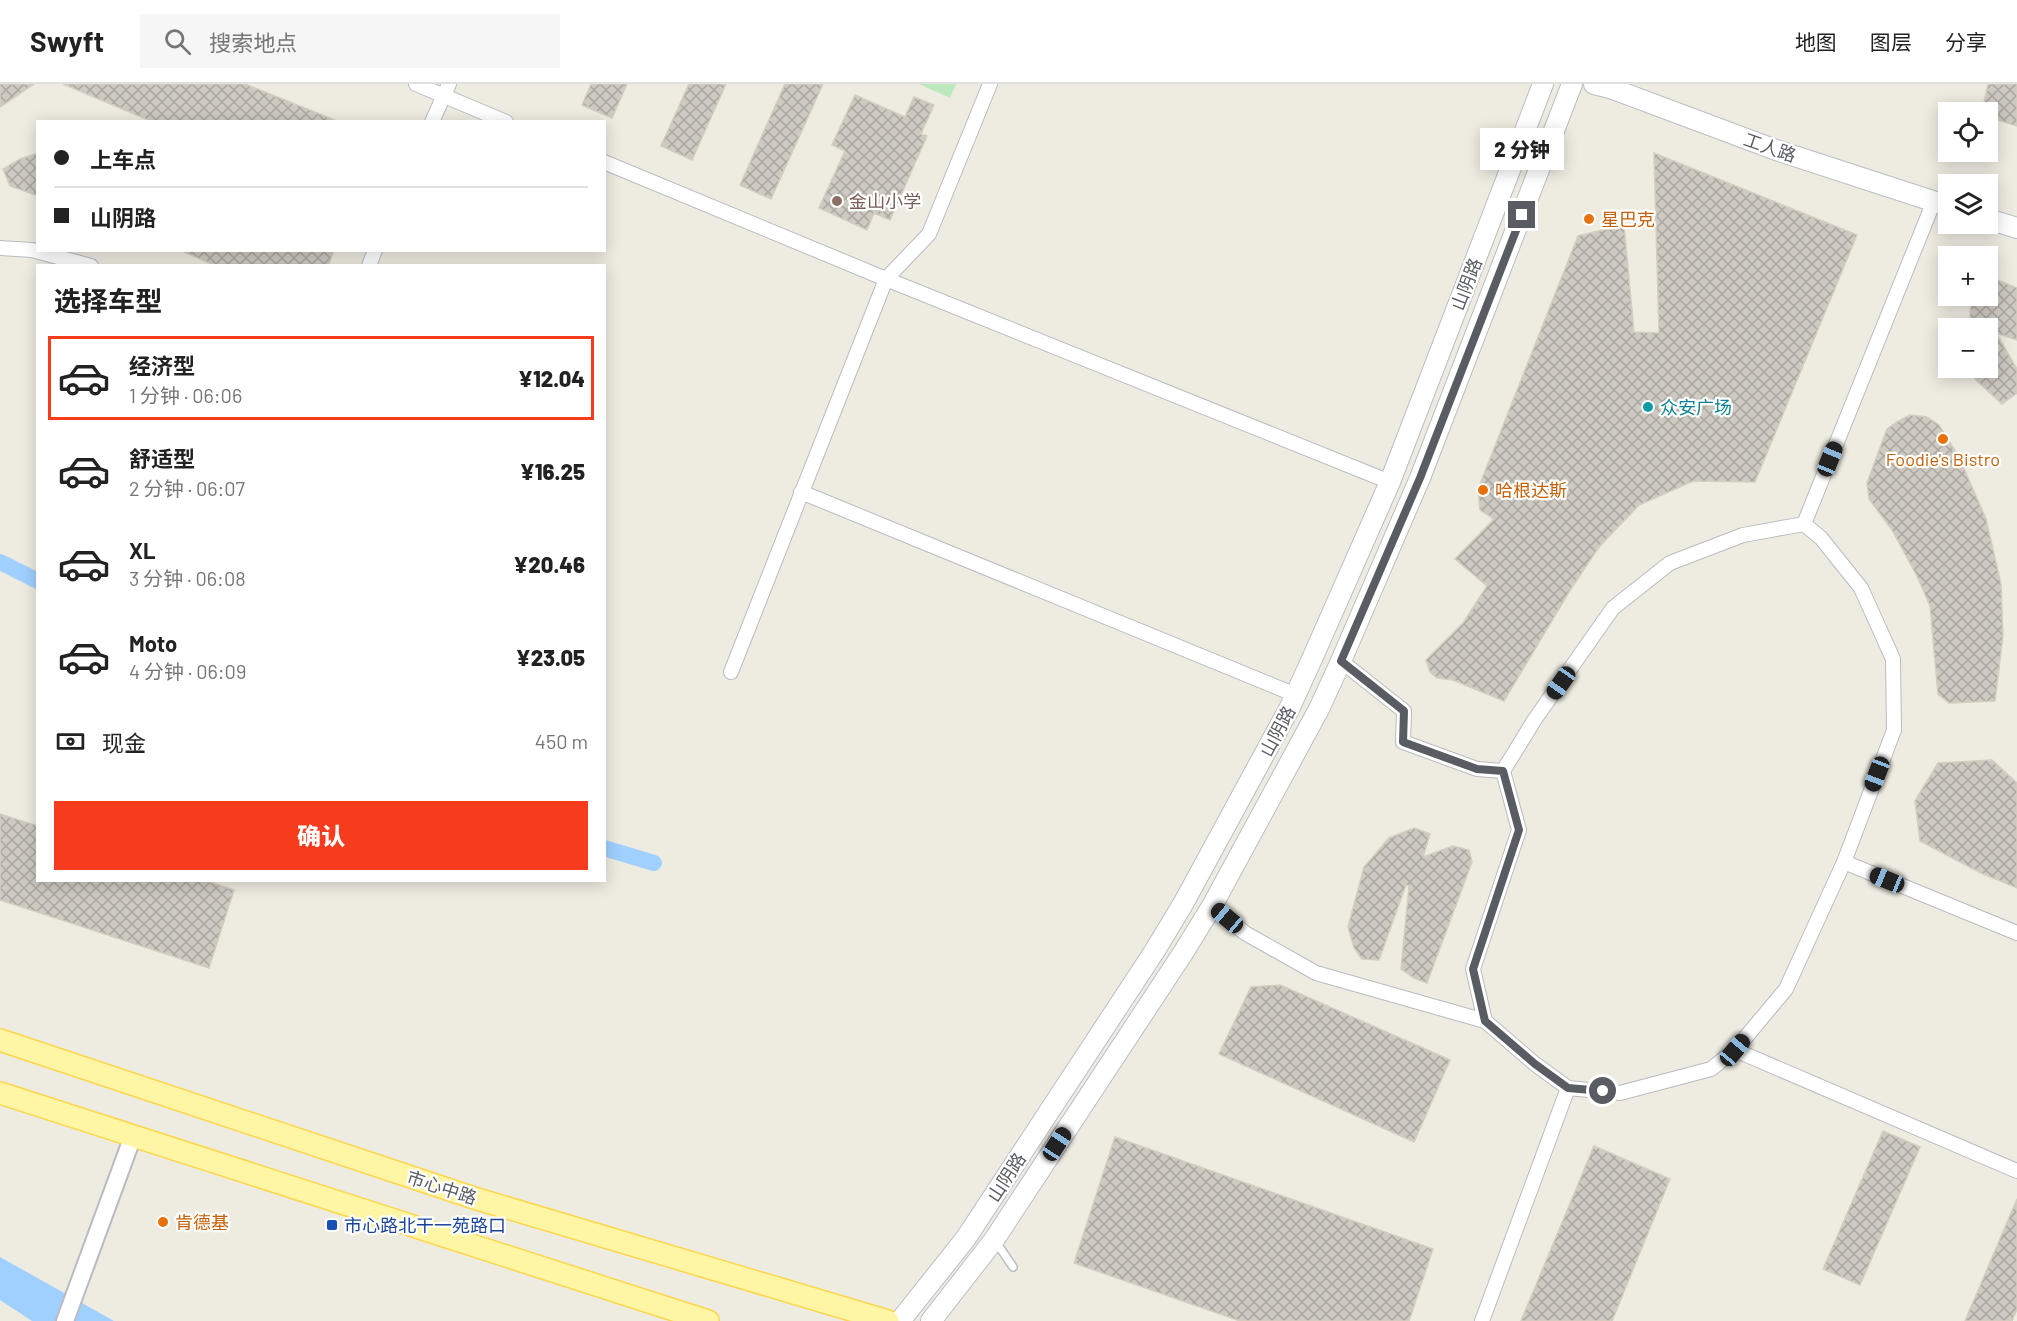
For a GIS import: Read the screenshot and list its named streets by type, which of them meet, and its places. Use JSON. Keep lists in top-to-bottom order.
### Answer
{
  "streets": {
    "main road": ["工人路", "山阴路", "市心中路"]
  },
  "places": {
    "other": [
      "金山小学",
      "星巴克",
      "众安广场",
      "Foodie's Bistro",
      "哈根达斯",
      "肯德基"
    ],
    "transit": ["市心路北干一苑路口"]
  },
  "page": {
    "header": "Swyft",
    "search": "搜索地点",
    "nav": ["地图", "图层", "分享"],
    "map_buttons": ["+", "−"],
    "banner": ["上车点", "山阴路"],
    "bubble": "2 分钟",
    "heading": "选择车型",
    "list": [
      {
        "name": "经济型",
        "note": "1 分钟 · 06:06",
        "value": "¥12.04"
      },
      {
        "name": "舒适型",
        "note": "2 分钟 · 06:07",
        "value": "¥16.25"
      },
      {
        "name": "XL",
        "note": "3 分钟 · 06:08",
        "value": "¥20.46"
      },
      {
        "name": "Moto",
        "note": "4 分钟 · 06:09",
        "value": "¥23.05"
      }
    ],
    "pay": ["现金", "450 m"],
    "buttons": "确认"
  }
}
